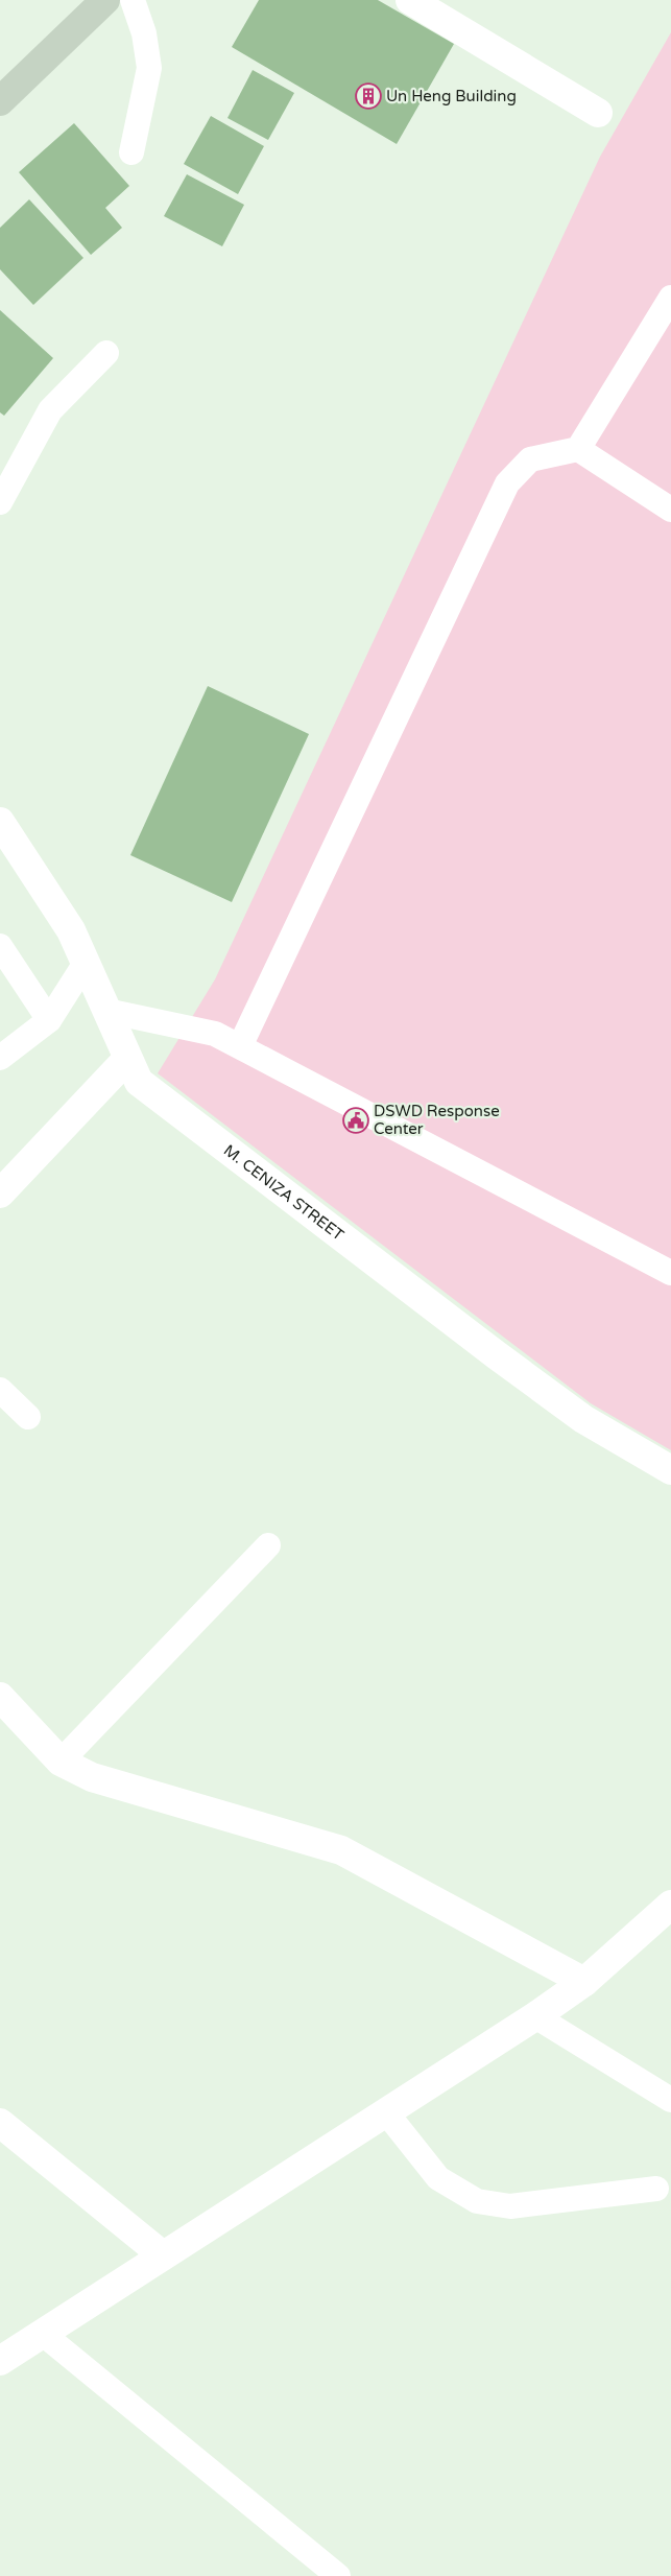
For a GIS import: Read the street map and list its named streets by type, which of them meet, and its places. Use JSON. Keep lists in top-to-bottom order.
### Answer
{
  "streets": {
    "street": ["M. CENIZA STREET"]
  },
  "places": {
    "building": ["Un Heng Building"],
    "public building": ["DSWD Response Center"]
  }
}
